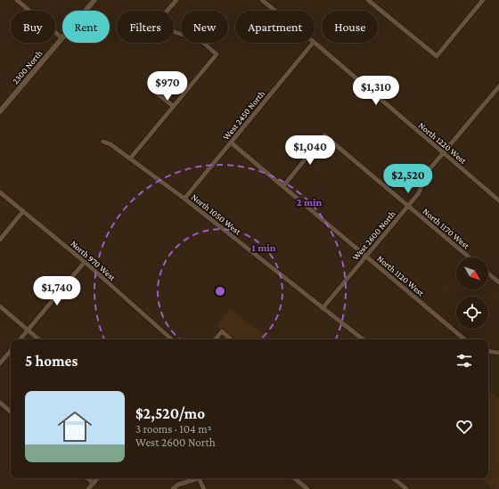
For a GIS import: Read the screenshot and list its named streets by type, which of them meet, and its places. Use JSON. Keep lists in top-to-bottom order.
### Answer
{
  "streets": {
    "street": [
      "2300 North",
      "West 2450 North",
      "North 1220 West",
      "North 1050 West",
      "North 1170 West",
      "West 2600 North",
      "North 970 West",
      "North 1120 West"
    ]
  },
  "crossings": [
    ["West 2450 North", "North 1050 West"],
    ["West 2450 North", "North 1120 West"],
    ["North 1220 West", "West 2600 North"],
    ["North 1050 West", "West 2600 North"],
    ["North 1170 West", "West 2600 North"],
    ["North 1170 West", "North 1120 West"],
    ["West 2600 North", "North 1120 West"]
  ],
  "north": "bottom right",
  "page": {
    "chip": [
      "Buy",
      "Rent",
      "Filters",
      "New",
      "Apartment",
      "House"
    ],
    "price": [
      "$970",
      "$1,310",
      "$1,040",
      "$2,520",
      "$1,740"
    ],
    "heading": "5 homes",
    "list": [
      {
        "name": "$2,520/mo",
        "note": "3 rooms · 104 m² · West 2600 North"
      }
    ]
  },
  "rings": ["2 min", "1 min"]
}
